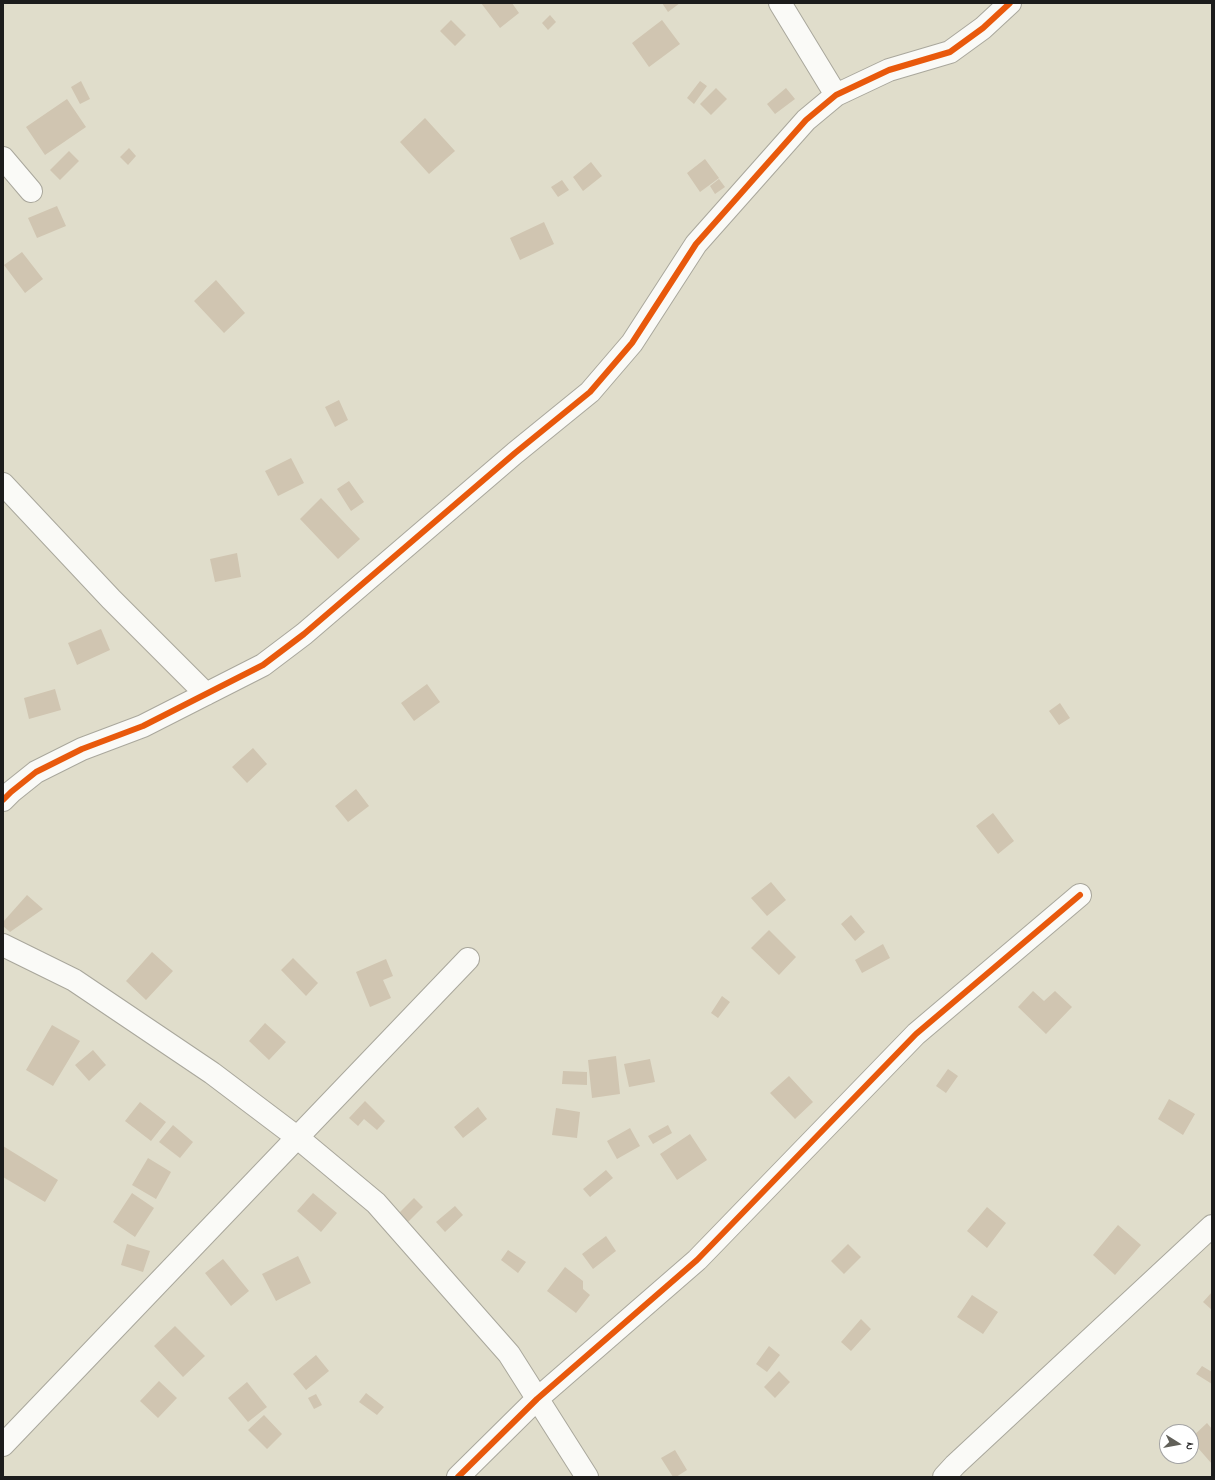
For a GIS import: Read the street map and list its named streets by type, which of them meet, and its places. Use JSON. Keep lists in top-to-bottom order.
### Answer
{
  "north": "right"
}
